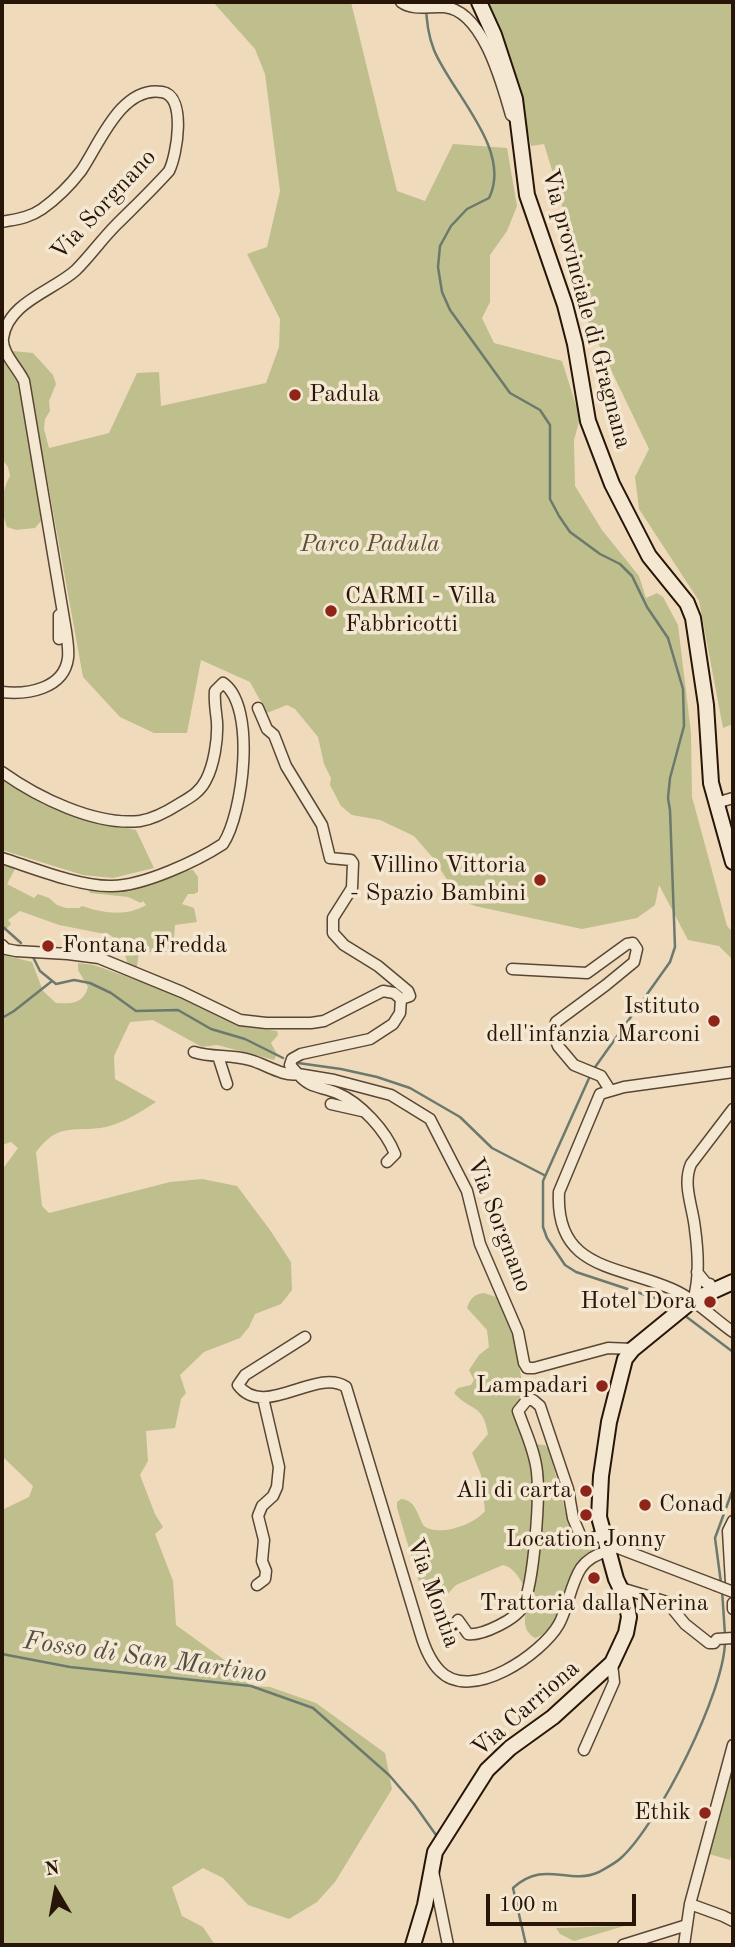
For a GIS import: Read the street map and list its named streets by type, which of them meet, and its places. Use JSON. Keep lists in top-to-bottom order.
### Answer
{
  "streets": {
    "main road": ["Via provinciale di Gragnana", "Via Carriona"],
    "street": ["Via Sorgnano", "Via Montia"]
  },
  "crossings": [
    ["Via Sorgnano", "Via Carriona"],
    ["Via Montia", "Via Carriona"]
  ],
  "water": ["Fosso di San Martino"],
  "parks": ["Parco Padula"],
  "places": [
    "Padula",
    "CARMI - Villa Fabbricotti",
    "Villino Vittoria - Spazio Bambini",
    "Fontana Fredda",
    "Istituto dell'infanzia Marconi",
    "Hotel Dora",
    "Lampadari",
    "Ali di carta",
    "Conad",
    "Location Jonny",
    "Trattoria dalla Nerina",
    "Ethik"
  ],
  "scale_bar": "100 m",
  "north": "top"
}
